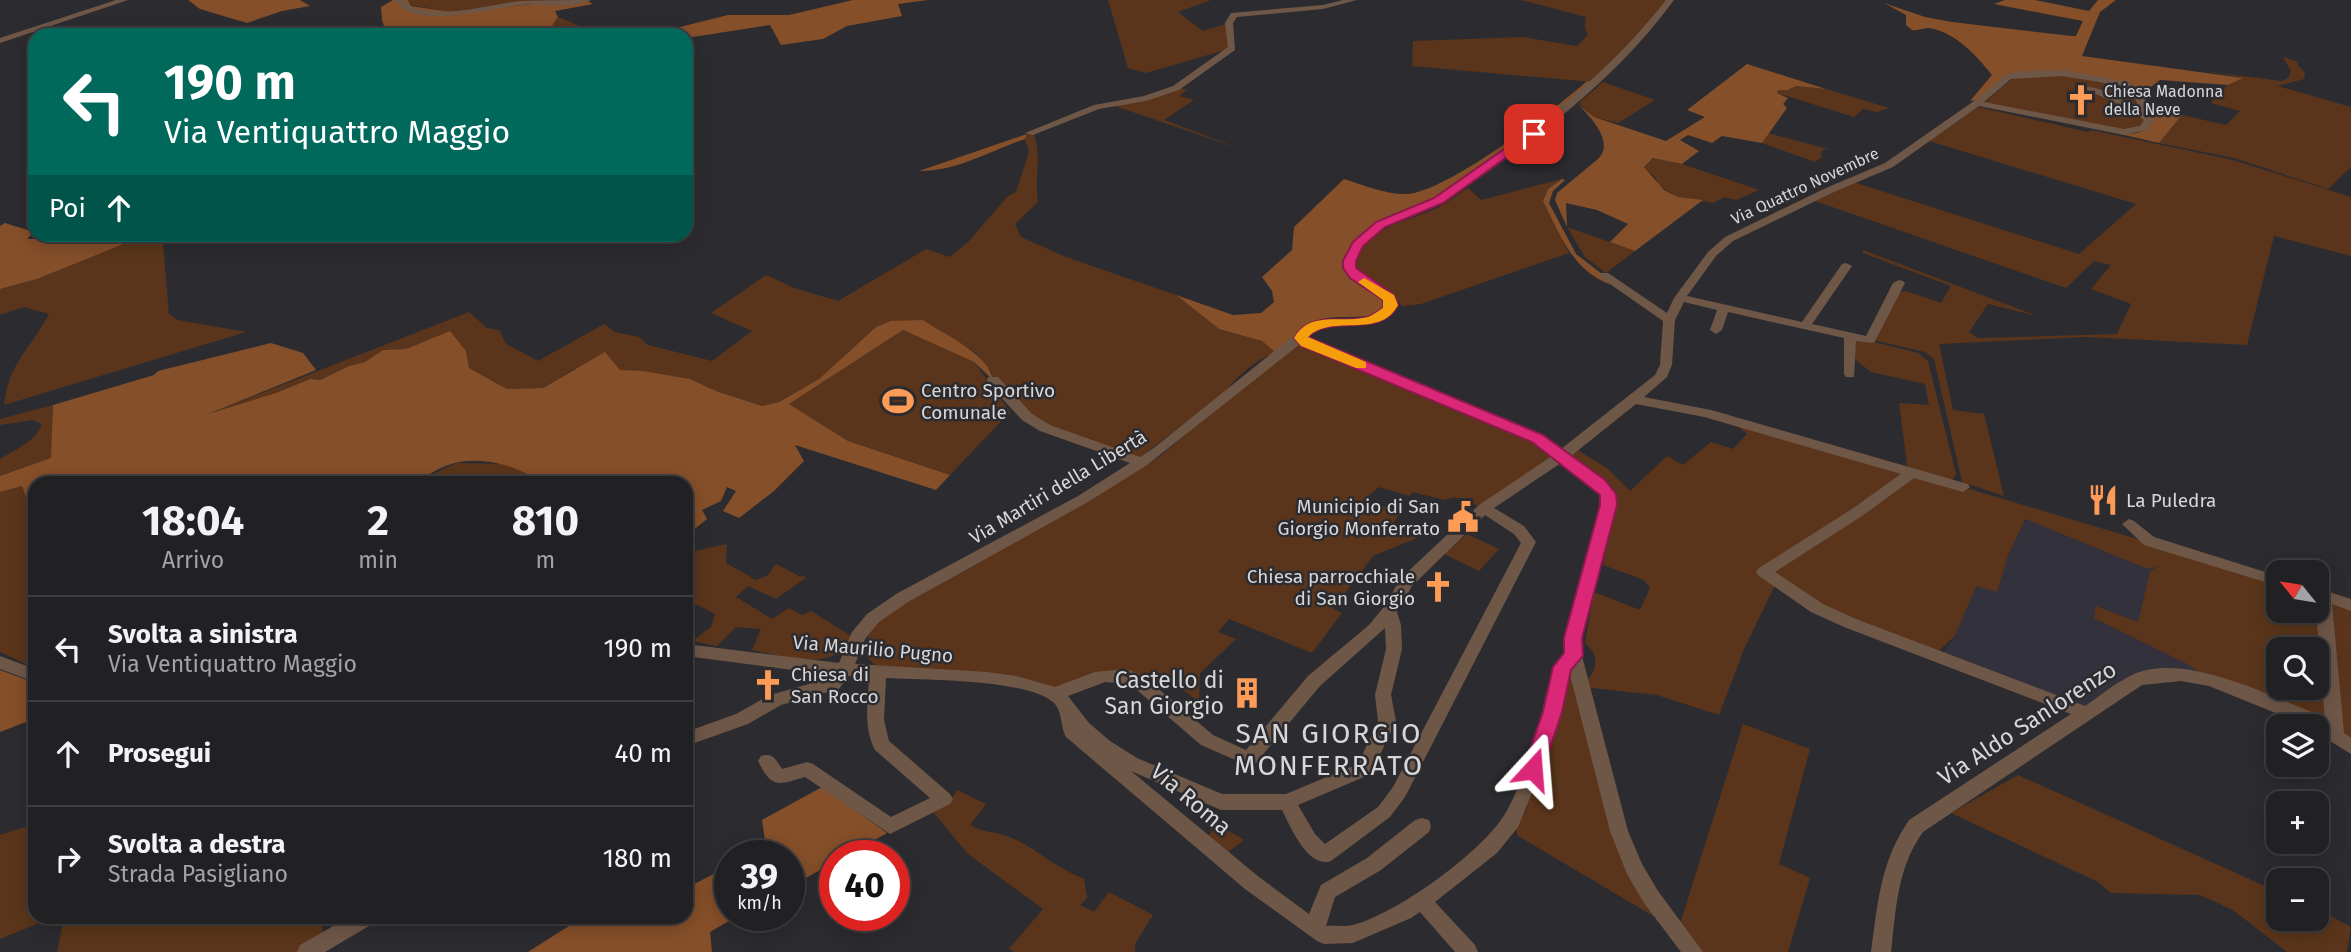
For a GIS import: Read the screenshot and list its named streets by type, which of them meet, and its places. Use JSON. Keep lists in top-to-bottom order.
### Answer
{
  "streets": {
    "street": [
      "Via Quattro Novembre",
      "Via Martiri della Libertà",
      "Via Maurilio Pugno",
      "Via Aldo Sanlorenzo",
      "Via Roma"
    ]
  },
  "crossings": [
    ["Via Martiri della Libertà", "Via Maurilio Pugno"],
    ["Via Maurilio Pugno", "Via Roma"]
  ],
  "districts": ["SAN GIORGIO MONFERRATO"],
  "places": {
    "church": ["Chiesa Madonna della Neve", "Chiesa parrocchiale di San Giorgio", "Chiesa di San Rocco"],
    "sports": ["Centro Sportivo Comunale"],
    "restaurant": ["La Puledra"],
    "public building": ["Municipio di San Giorgio Monferrato"],
    "building": ["Castello di San Giorgio"]
  },
  "north": "top left",
  "page": {
    "turn": ["190 m", "Via Ventiquattro Maggio"],
    "then": "Poi",
    "eta": [
      "18:04",
      "Arrivo",
      "2",
      "min",
      "810",
      "m"
    ],
    "map_buttons": ["+", "−"],
    "list": [
      {
        "name": "Svolta a sinistra",
        "note": "Via Ventiquattro Maggio",
        "value": "190 m"
      },
      {
        "name": "Prosegui",
        "value": "40 m"
      },
      {
        "name": "Svolta a destra",
        "note": "Strada Pasigliano",
        "value": "180 m"
      }
    ],
    "speed": "39 km/h",
    "limit": "40"
  }
}
